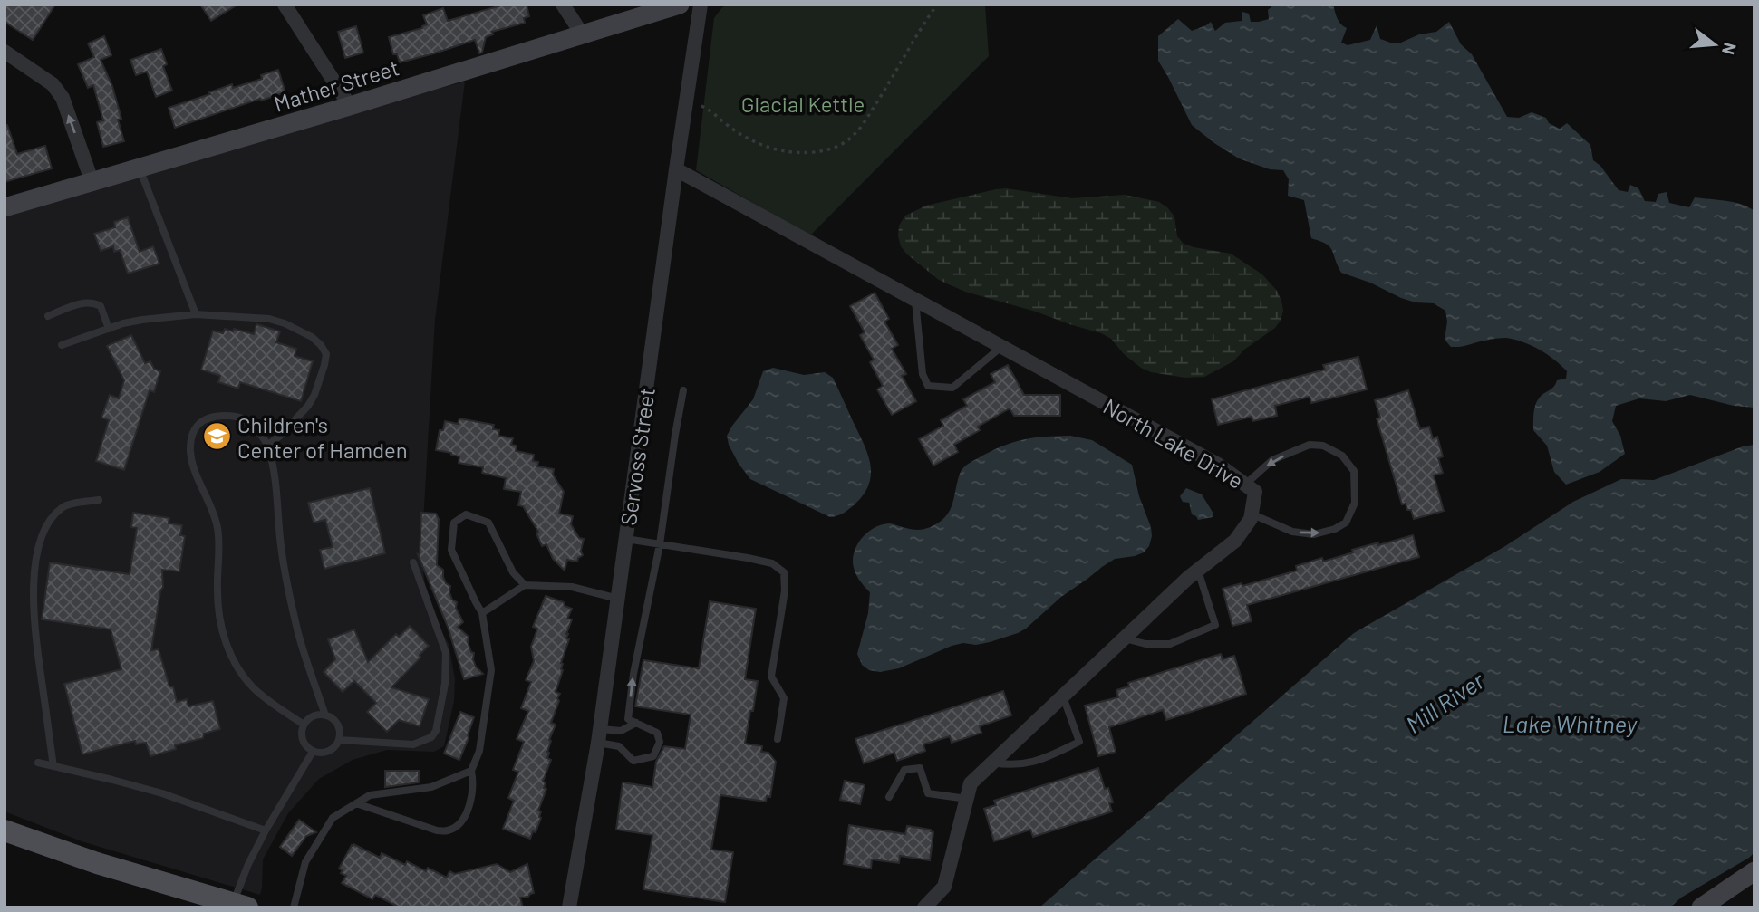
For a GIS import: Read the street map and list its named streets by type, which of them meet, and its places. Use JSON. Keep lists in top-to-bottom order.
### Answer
{
  "streets": {
    "street": ["Mather Street", "North Lake Drive", "Servoss Street"]
  },
  "crossings": [
    ["North Lake Drive", "Servoss Street"]
  ],
  "water": ["Mill River", "Lake Whitney"],
  "parks": ["Glacial Kettle"],
  "places": {
    "school or university": ["Children's Center of Hamden"]
  },
  "north": "right"
}
